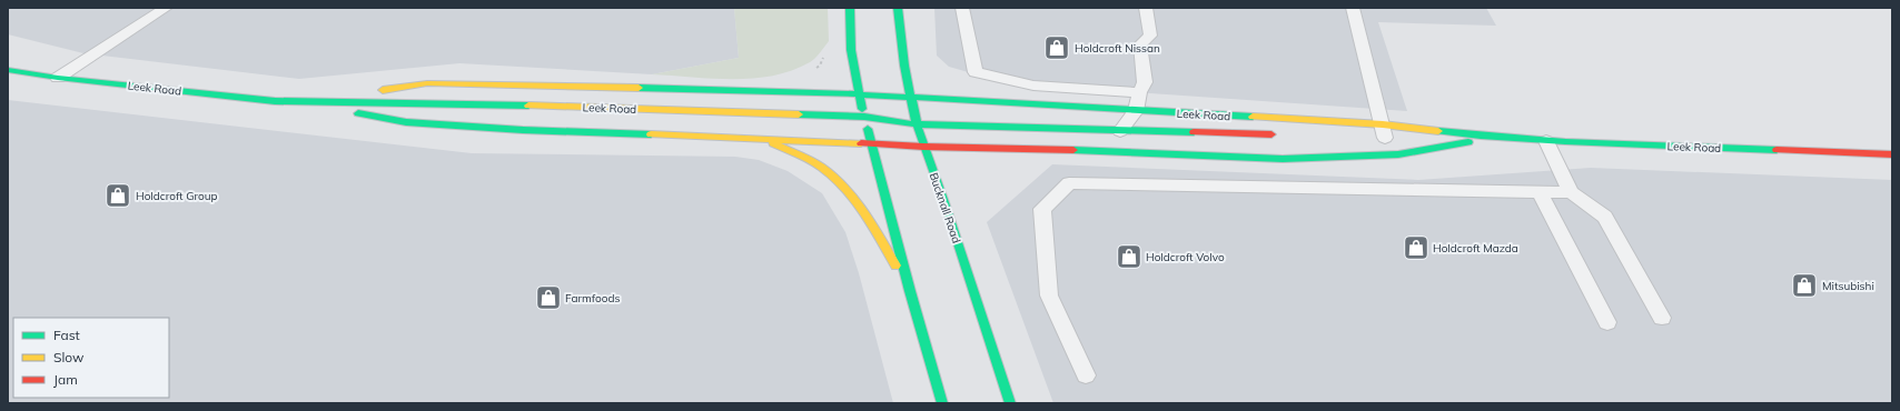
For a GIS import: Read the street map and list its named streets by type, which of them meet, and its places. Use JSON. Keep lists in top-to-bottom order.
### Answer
{
  "streets": {
    "main road": ["Leek Road", "Bucknall Road"]
  },
  "crossings": [
    ["Leek Road", "Bucknall Road"]
  ],
  "places": {
    "shop": [
      "Holdcroft Nissan",
      "Holdcroft Group",
      "Holdcroft Mazda",
      "Holdcroft Volvo",
      "Mitsubishi",
      "Farmfoods"
    ]
  },
  "legend": ["Fast", "Slow", "Jam"]
}
